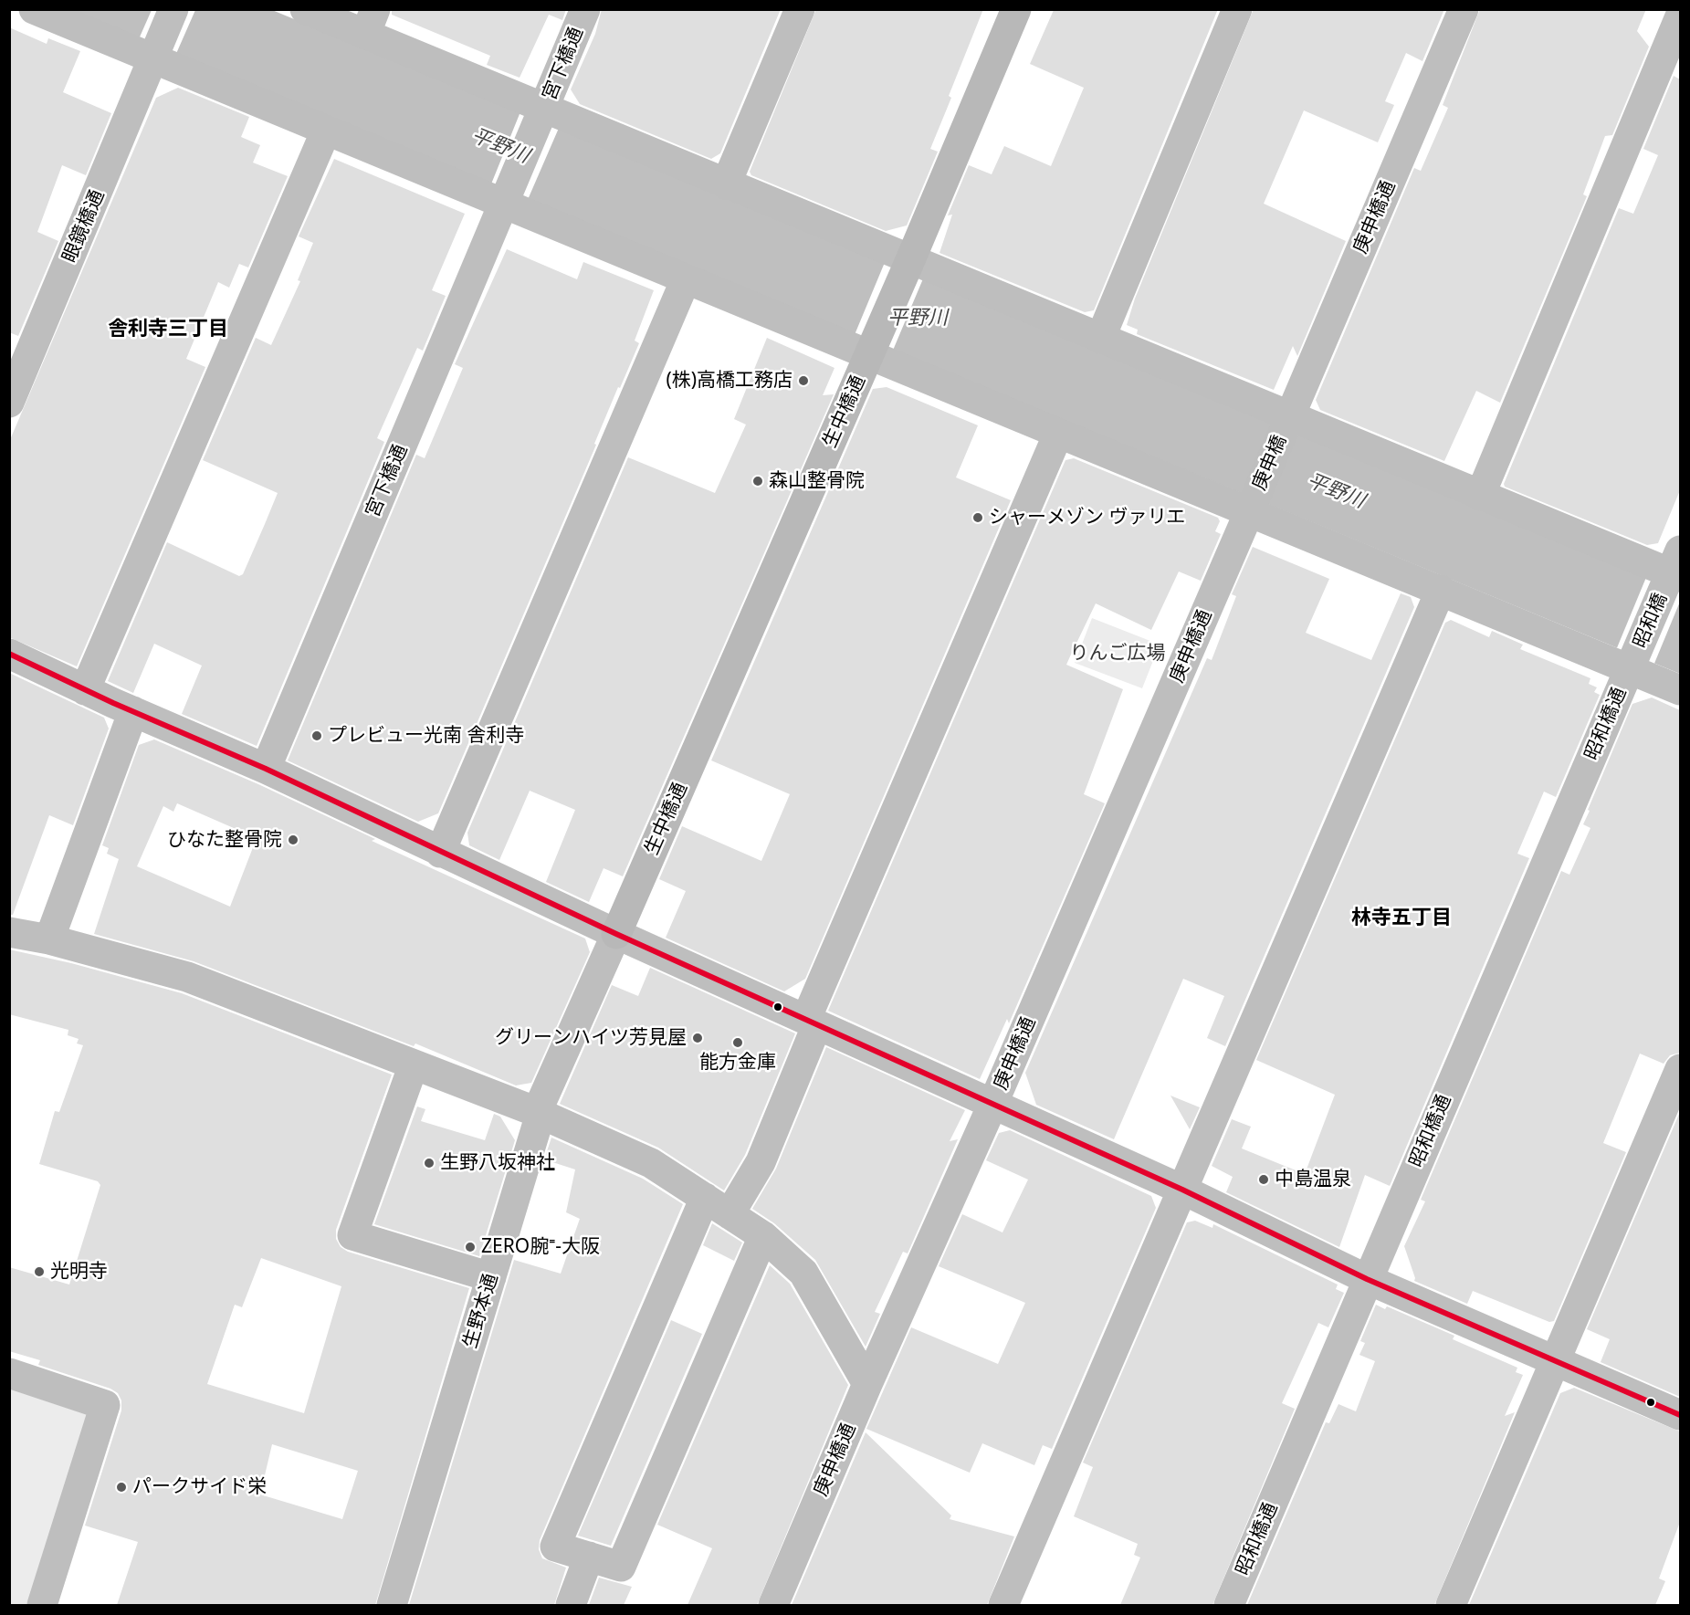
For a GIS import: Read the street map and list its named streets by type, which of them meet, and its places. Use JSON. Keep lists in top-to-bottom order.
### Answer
{
  "streets": {
    "street": [
      "宮下橋通",
      "庚申橋通",
      "眼鏡橋通",
      "生中橋通",
      "庚申橋",
      "昭和橋",
      "昭和橋通",
      "生野本通"
    ]
  },
  "crossings": [
    ["庚申橋通", "庚申橋"],
    ["生中橋通", "生野本通"],
    ["昭和橋", "昭和橋通"]
  ],
  "districts": ["舎利寺三丁目", "林寺五丁目"],
  "water": ["平野川"],
  "parks": ["りんご広場"],
  "places": [
    "(株)高橋工務店",
    "森山整骨院",
    "シャーメゾン ヴァリエ",
    "プレビュー光南 舎利寺",
    "ひなた整骨院",
    "グリーンハイツ芳見屋",
    "能方金庫",
    "生野八坂神社",
    "中島温泉",
    "ZERO腕⁼-大阪",
    "光明寺",
    "パークサイド栄"
  ]
}
